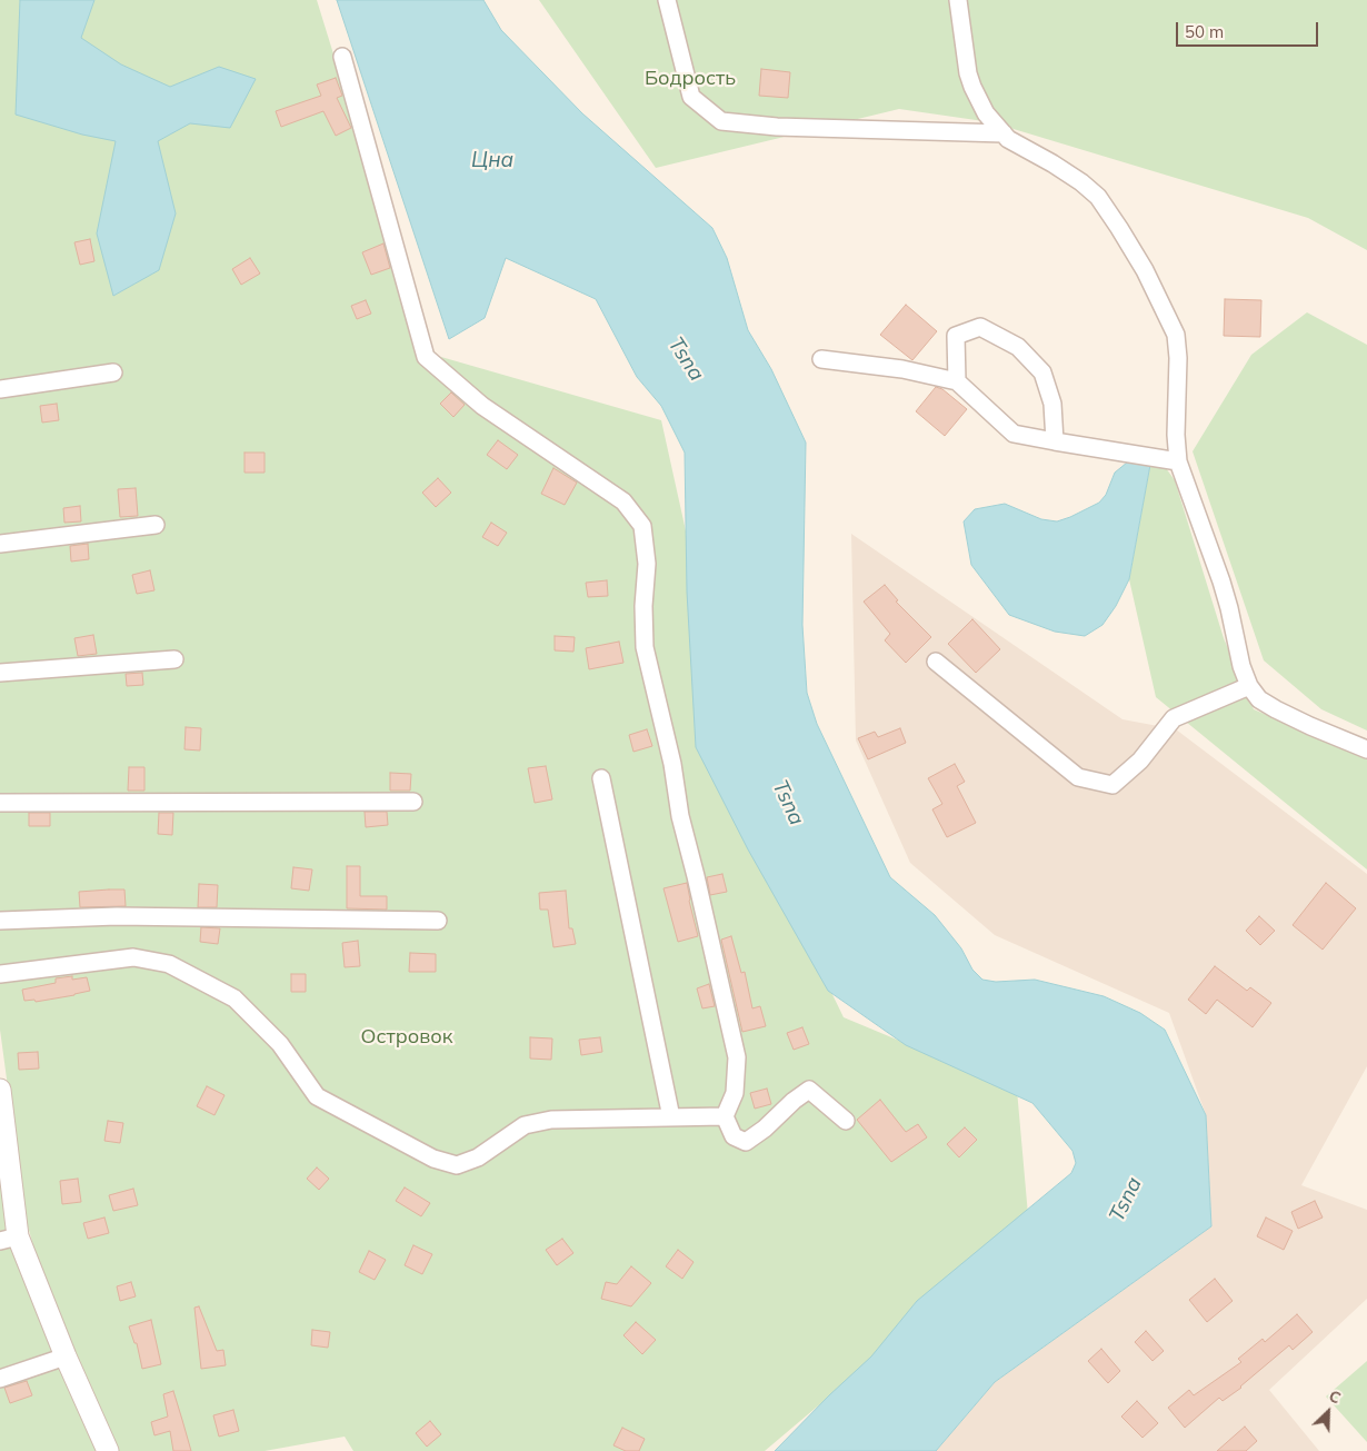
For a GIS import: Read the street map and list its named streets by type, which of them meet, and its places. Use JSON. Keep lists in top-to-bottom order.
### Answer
{
  "water": ["Цна", "Tsna"],
  "parks": ["Бодрость", "Островок"],
  "scale_bar": "50 m",
  "north": "top right"
}
